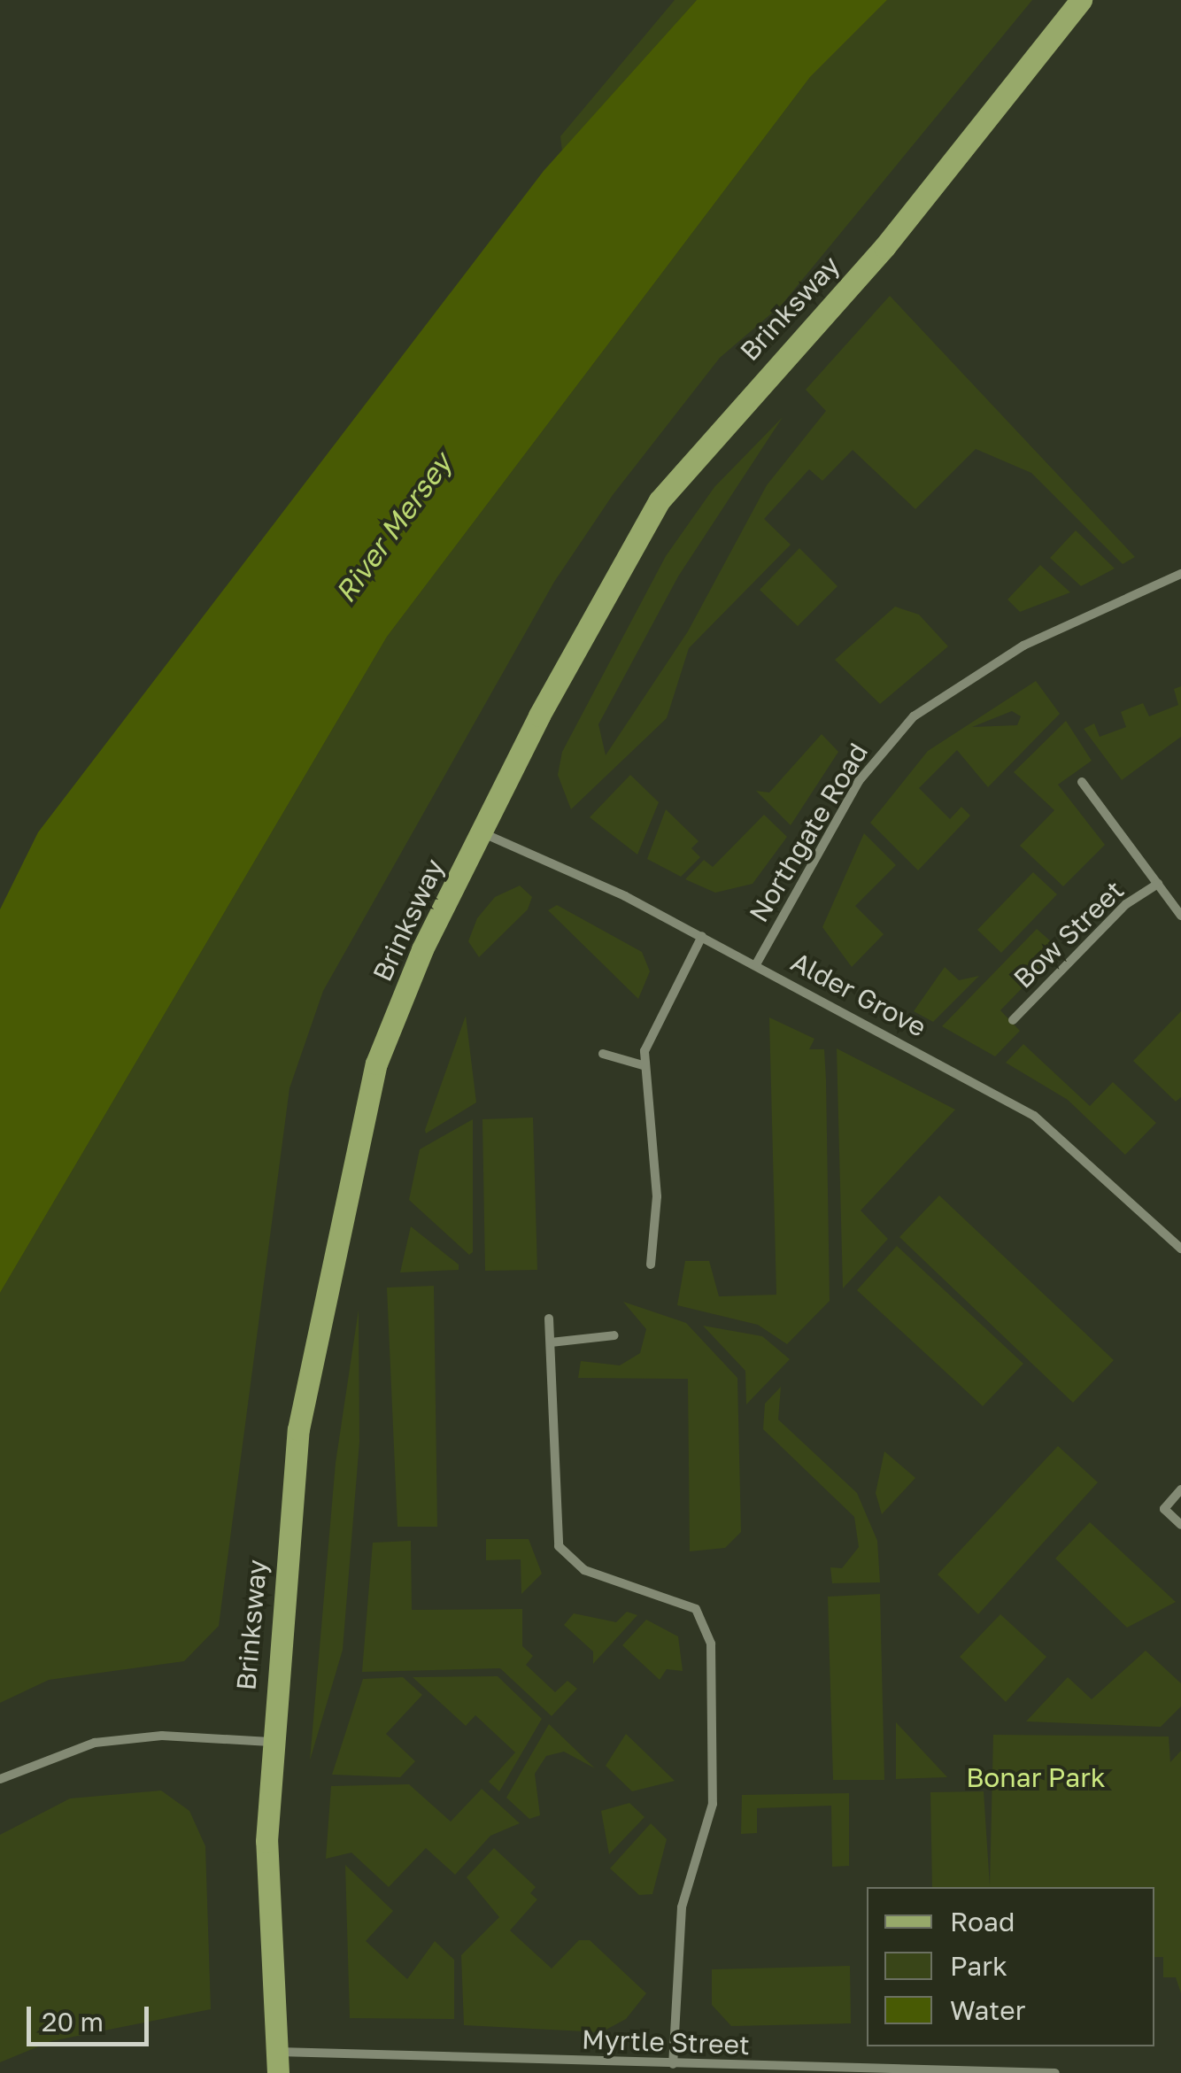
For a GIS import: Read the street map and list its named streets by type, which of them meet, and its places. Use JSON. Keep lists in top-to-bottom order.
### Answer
{
  "streets": {
    "main road": ["Brinksway"],
    "street": [
      "Northgate Road",
      "Bow Street",
      "Alder Grove",
      "Myrtle Street"
    ]
  },
  "crossings": [
    ["Brinksway", "Alder Grove"],
    ["Brinksway", "Myrtle Street"],
    ["Northgate Road", "Alder Grove"]
  ],
  "water": ["River Mersey"],
  "parks": ["Bonar Park"],
  "legend": ["Road", "Park", "Water"],
  "scale_bar": "20 m"
}
